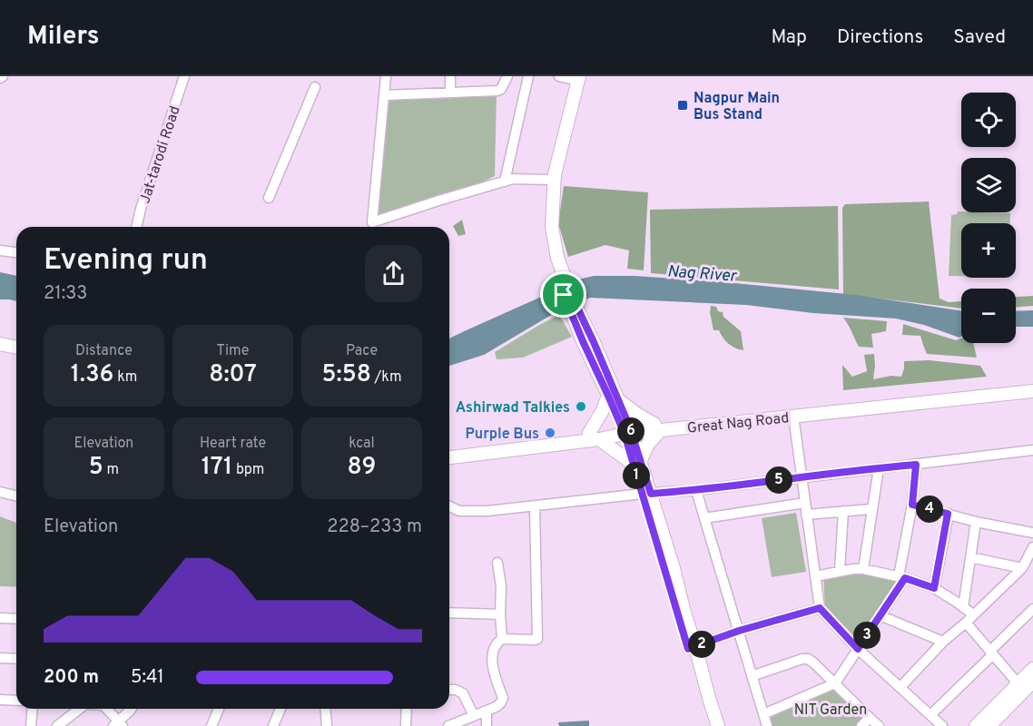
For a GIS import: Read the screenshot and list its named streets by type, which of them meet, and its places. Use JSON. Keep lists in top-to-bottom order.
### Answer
{
  "streets": {
    "main road": ["Great Nag Road"],
    "street": ["Jat-tarodi Road"]
  },
  "water": ["Nag River"],
  "parks": ["NIT Garden"],
  "places": {
    "transit": ["Nagpur Main Bus Stand"],
    "other": ["Ashirwad Talkies", "Purple Bus"]
  },
  "page": {
    "header": "Milers",
    "nav": ["Map", "Directions", "Saved"],
    "map_buttons": ["+", "−"],
    "heading": ["Evening run", "21:33"],
    "stats": [
      ["Distance", "1.36 km"],
      ["Time", "8:07"],
      ["Pace", "5:58 /km"],
      ["Elevation", "5 m"],
      ["Heart rate", "171 bpm"],
      ["kcal", "89"]
    ],
    "pins": [
      "6",
      "1",
      "5",
      "4",
      "3",
      "2"
    ],
    "chart": ["Elevation", "228–233 m"],
    "list": [
      {
        "name": "200 m",
        "note": "5:41"
      }
    ]
  }
}
